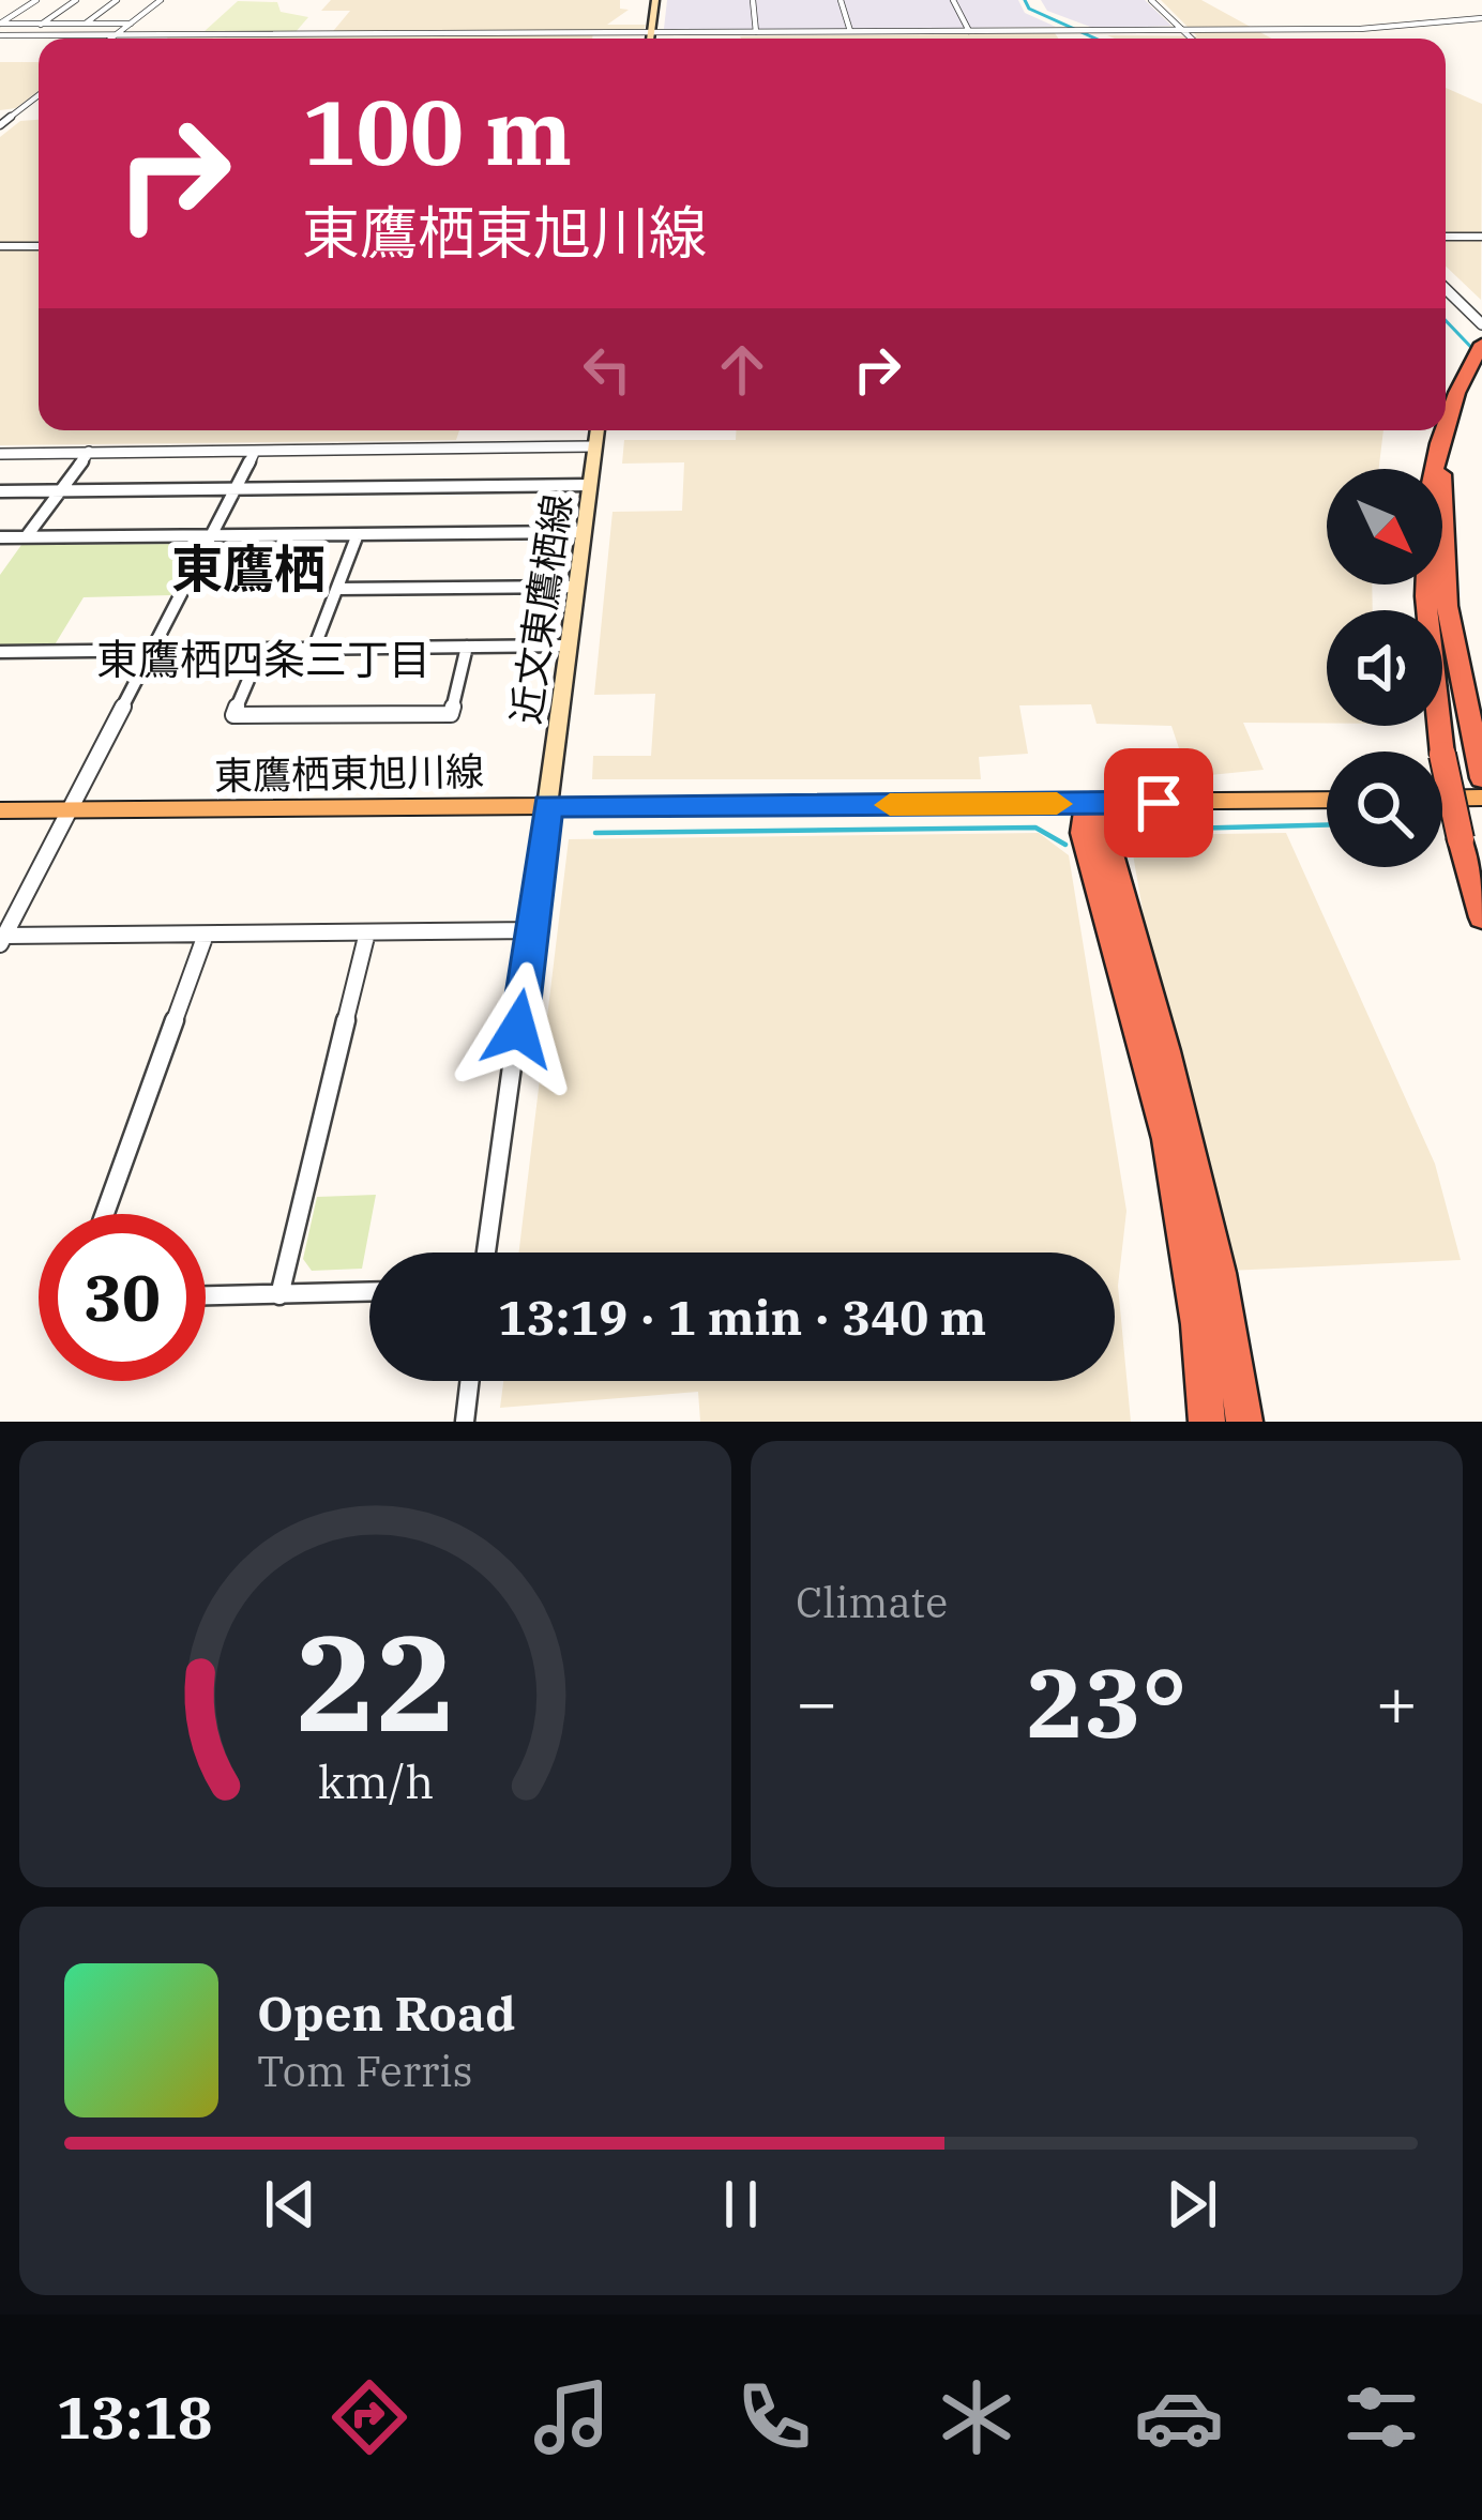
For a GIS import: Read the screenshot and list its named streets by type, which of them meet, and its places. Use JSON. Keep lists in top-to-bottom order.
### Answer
{
  "streets": {
    "main road": ["東鷹栖東旭川線"],
    "street": ["近文東鷹栖線"]
  },
  "crossings": [
    ["近文東鷹栖線", "東鷹栖東旭川線"]
  ],
  "districts": ["東鷹栖", "東鷹栖四条三丁目"],
  "north": "bottom right",
  "page": {
    "turn": ["100 m", "東鷹栖東旭川線"],
    "limit": "30",
    "trip": "13:19 · 1 min · 340 m",
    "tile": "Climate",
    "heat": ["−", "23°", "+"],
    "song": ["Open Road", "Tom Ferris"],
    "tabs": "13:18",
    "gauge": ["22", "km/h"]
  }
}
